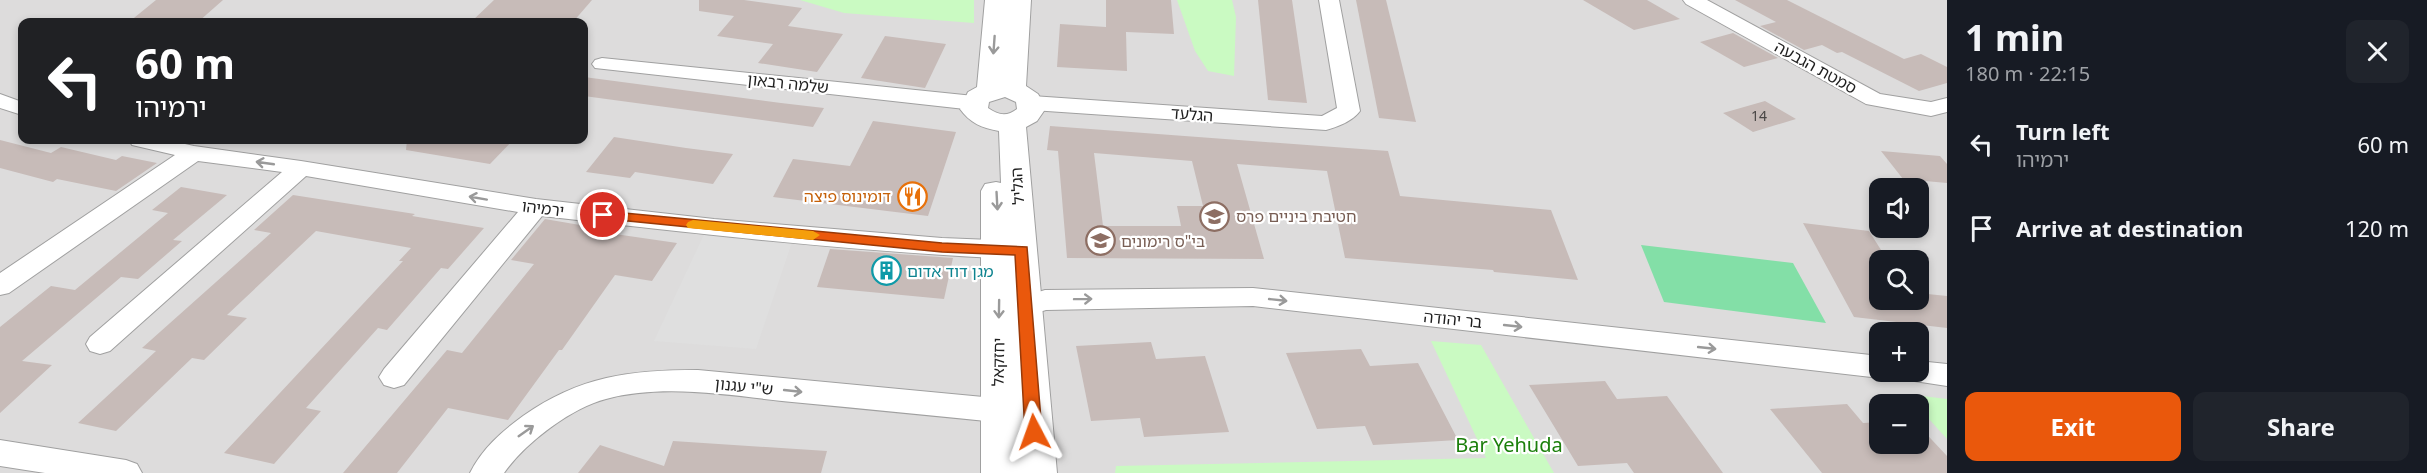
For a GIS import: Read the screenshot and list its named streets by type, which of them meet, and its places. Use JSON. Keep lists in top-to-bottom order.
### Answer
{
  "streets": {
    "street": [
      "סמטת הגבעה",
      "שלמה רבאון",
      "הגלעד",
      "הגליל",
      "ירמיהו",
      "בר יהודה",
      "יחזקאל",
      "ש\"י עגנון"
    ]
  },
  "crossings": [
    ["שלמה רבאון", "הגלעד"],
    ["שלמה רבאון", "הגליל"],
    ["הגלעד", "הגליל"],
    ["הגליל", "ירמיהו"],
    ["הגליל", "יחזקאל"],
    ["ירמיהו", "יחזקאל"],
    ["בר יהודה", "יחזקאל"],
    ["יחזקאל", "ש\"י עגנון"]
  ],
  "one_way": ["ירמיהו", "בר יהודה", "ש\"י עגנון"],
  "parks": ["Bar Yehuda"],
  "places": {
    "restaurant": ["דומינוס פיצה"],
    "school or university": ["חטיבת ביניים פרס", "בי\"ס רימונים"],
    "building": ["מגן דוד אדום"]
  },
  "house_numbers": ["14"],
  "page": {
    "heading": ["1 min", "180 m · 22:15"],
    "turn": ["60 m", "ירמיהו"],
    "list": [
      {
        "name": "Turn left",
        "note": "ירמיהו",
        "value": "60 m"
      },
      {
        "name": "Arrive at destination",
        "value": "120 m"
      }
    ],
    "map_buttons": ["+", "−"],
    "buttons": ["Exit", "Share"]
  }
}
